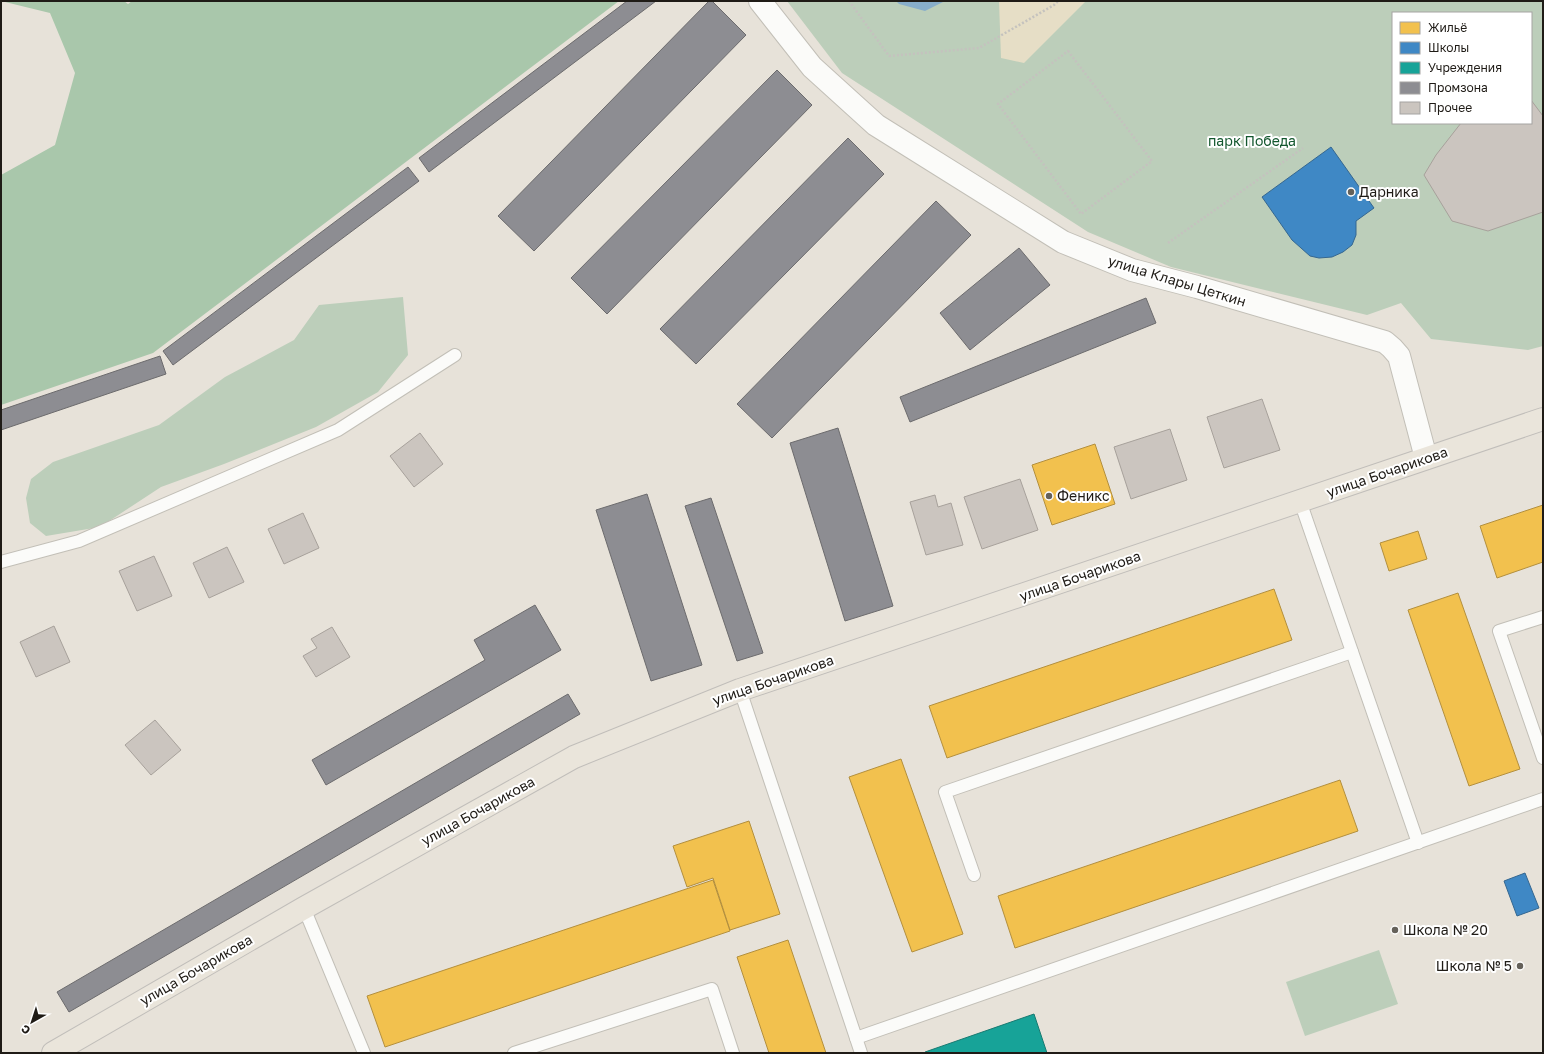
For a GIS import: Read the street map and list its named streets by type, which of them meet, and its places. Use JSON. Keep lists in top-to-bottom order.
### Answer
{
  "streets": {
    "main road": ["улица Бочарикова"],
    "street": ["улица Клары Цеткин"]
  },
  "crossings": [
    ["улица Клары Цеткин", "улица Бочарикова"]
  ],
  "parks": ["парк Победa"],
  "places": [
    "Дарника",
    "Феникс",
    "Школа № 20",
    "Школа № 5"
  ],
  "legend": [
    "Жильё",
    "Школы",
    "Учреждения",
    "Промзона",
    "Прочее"
  ],
  "north": "bottom left"
}
